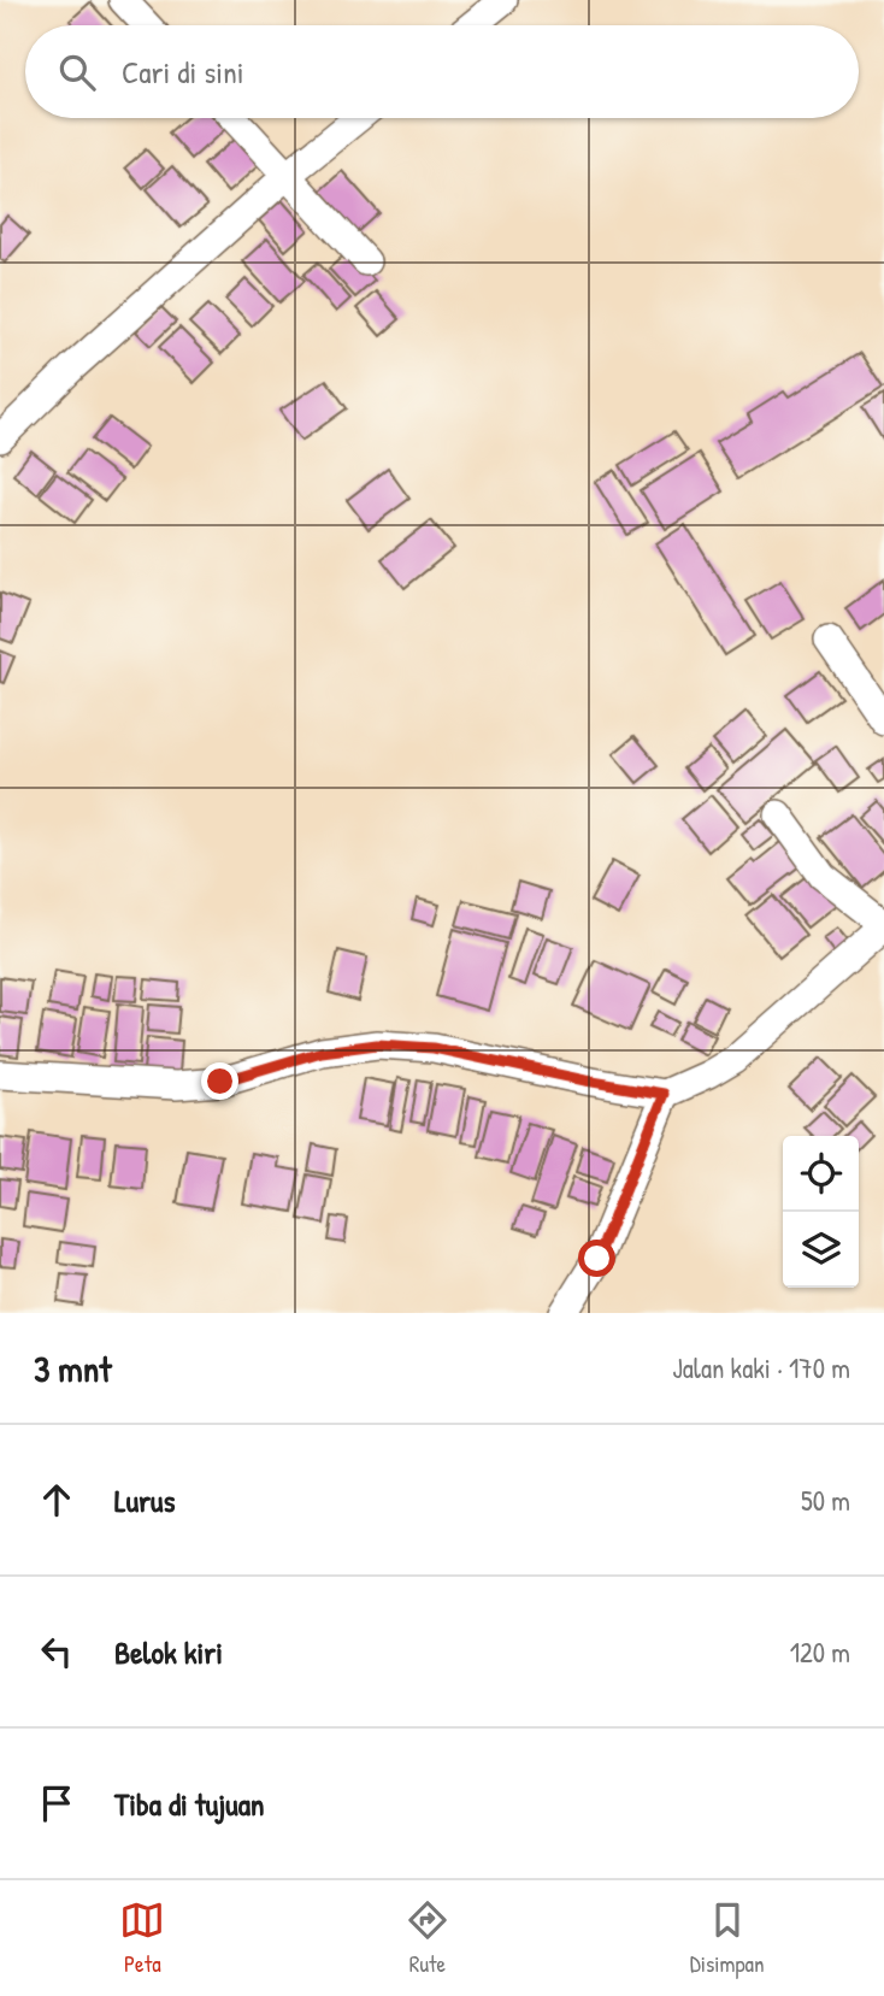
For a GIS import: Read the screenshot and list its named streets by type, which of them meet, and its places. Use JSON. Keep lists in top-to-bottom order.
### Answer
{
  "page": {
    "search": "Cari di sini",
    "heading": ["3 mnt", "Jalan kaki · 170 m"],
    "list": [
      ["Lurus", "50 m"],
      ["Belok kiri", "120 m"],
      "Tiba di tujuan"
    ],
    "nav": ["Peta", "Rute", "Disimpan"]
  }
}
